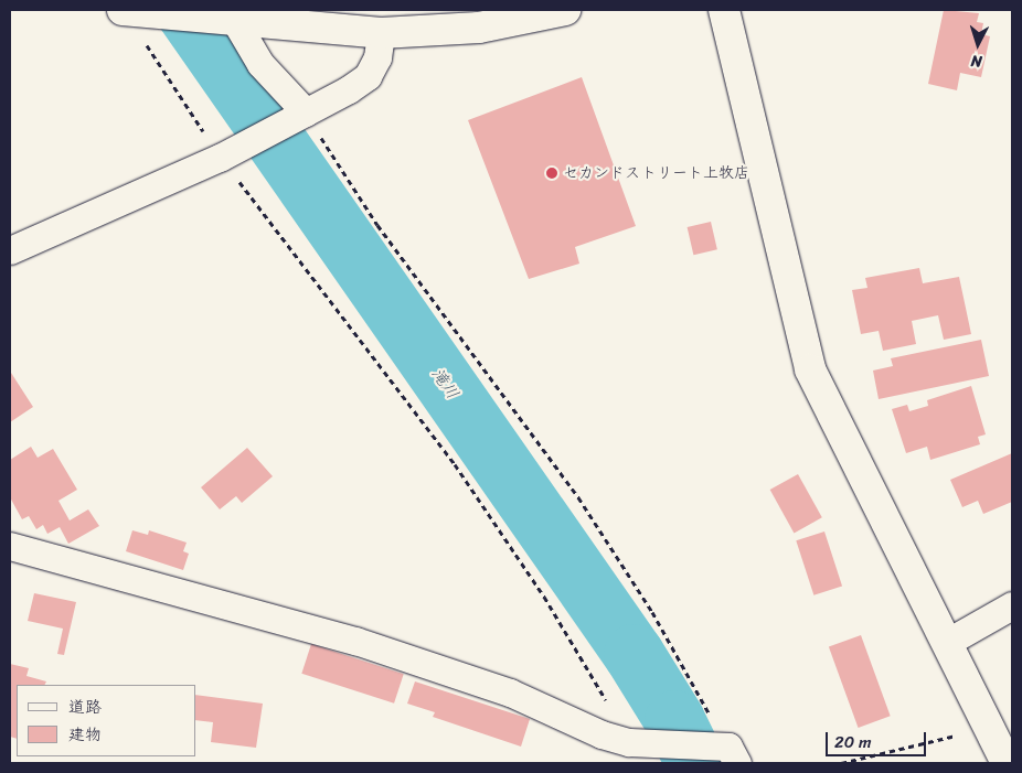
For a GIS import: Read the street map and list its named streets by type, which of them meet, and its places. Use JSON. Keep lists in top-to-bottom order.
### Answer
{
  "water": ["滝川"],
  "places": ["セカンドストリート上牧店"],
  "legend": ["道路", "建物"],
  "scale_bar": "20 m",
  "north": "bottom"
}
